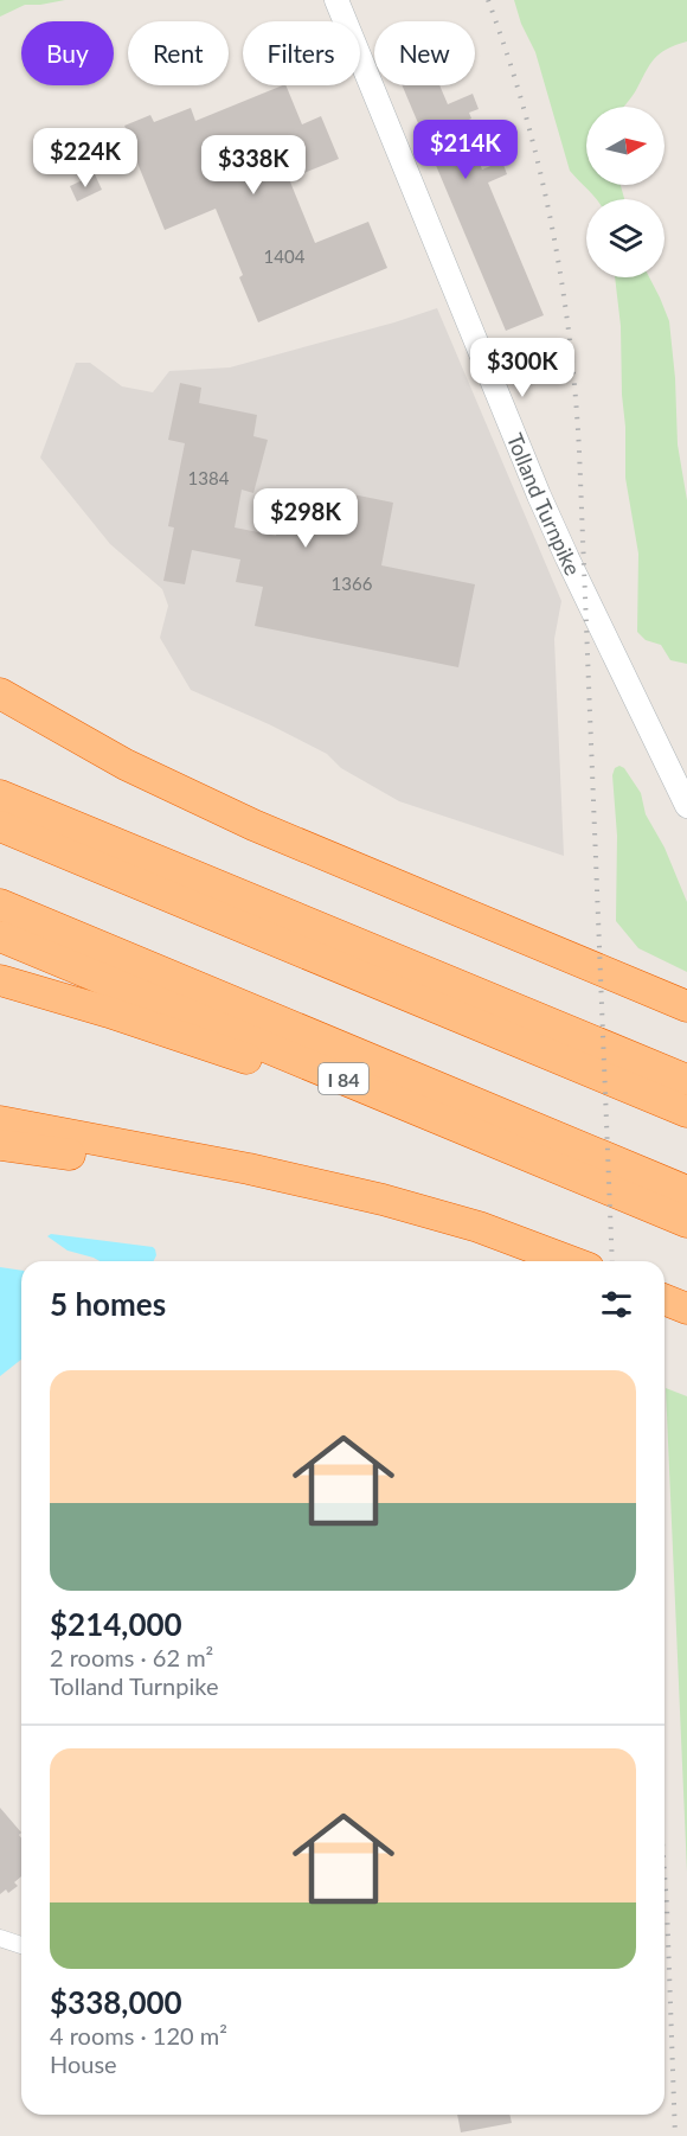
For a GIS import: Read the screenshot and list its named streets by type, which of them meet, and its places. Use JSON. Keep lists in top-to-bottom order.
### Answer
{
  "streets": {
    "highway": ["I 84"],
    "main road": ["Tolland Turnpike"]
  },
  "house_numbers": ["1404", "1384", "1366"],
  "north": "right",
  "page": {
    "chip": [
      "Buy",
      "Rent",
      "Filters",
      "New"
    ],
    "price": [
      "$214K",
      "$224K",
      "$338K",
      "$300K",
      "$298K"
    ],
    "heading": "5 homes",
    "list": [
      {
        "name": "$214,000",
        "note": "2 rooms · 62 m² · Tolland Turnpike"
      },
      {
        "name": "$338,000",
        "note": "4 rooms · 120 m² · House"
      }
    ]
  }
}
